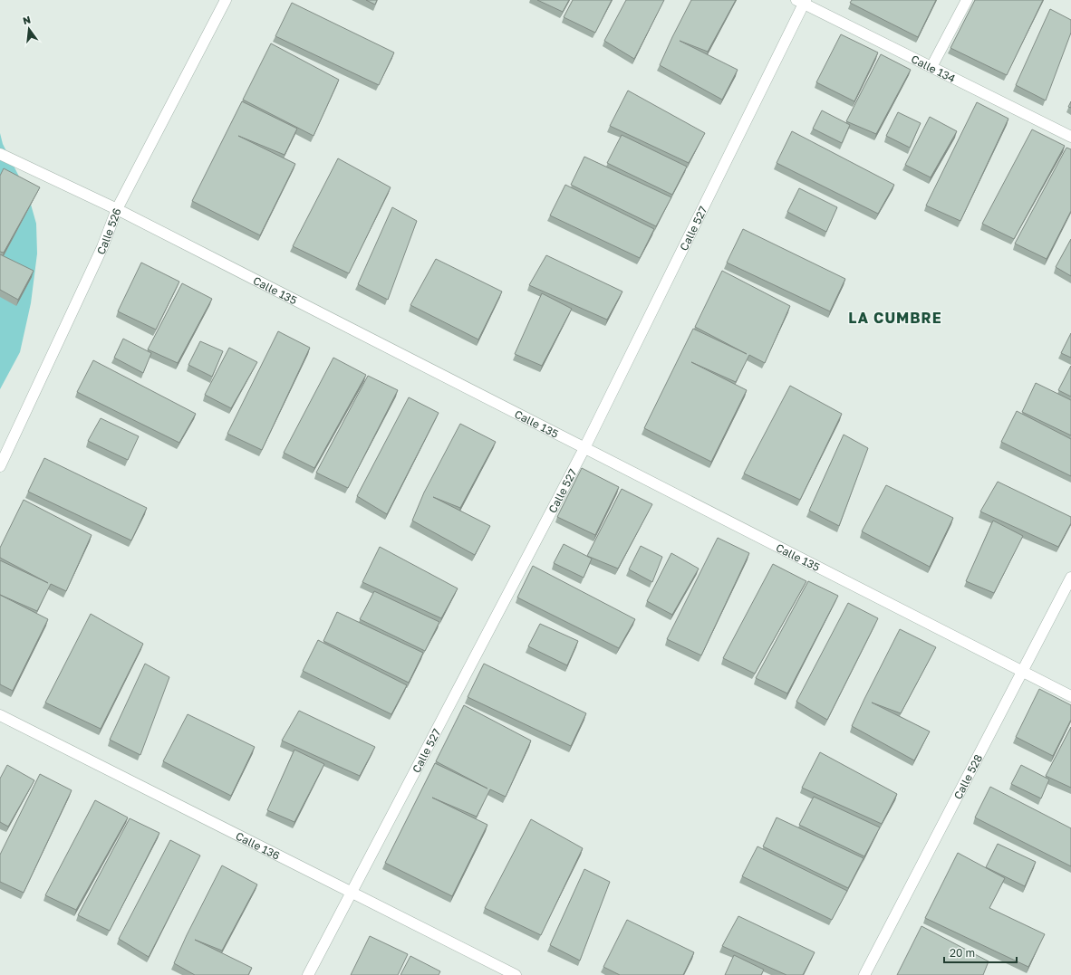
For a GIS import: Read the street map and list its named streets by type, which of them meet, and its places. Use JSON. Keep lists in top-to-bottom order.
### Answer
{
  "streets": {
    "street": [
      "Calle 134",
      "Calle 527",
      "Calle 526",
      "Calle 135",
      "Calle 528",
      "Calle 136"
    ]
  },
  "crossings": [
    ["Calle 134", "Calle 527"],
    ["Calle 527", "Calle 135"],
    ["Calle 527", "Calle 136"],
    ["Calle 526", "Calle 135"],
    ["Calle 135", "Calle 528"]
  ],
  "districts": ["LA CUMBRE"],
  "scale_bar": "20 m",
  "north": "top"
}
